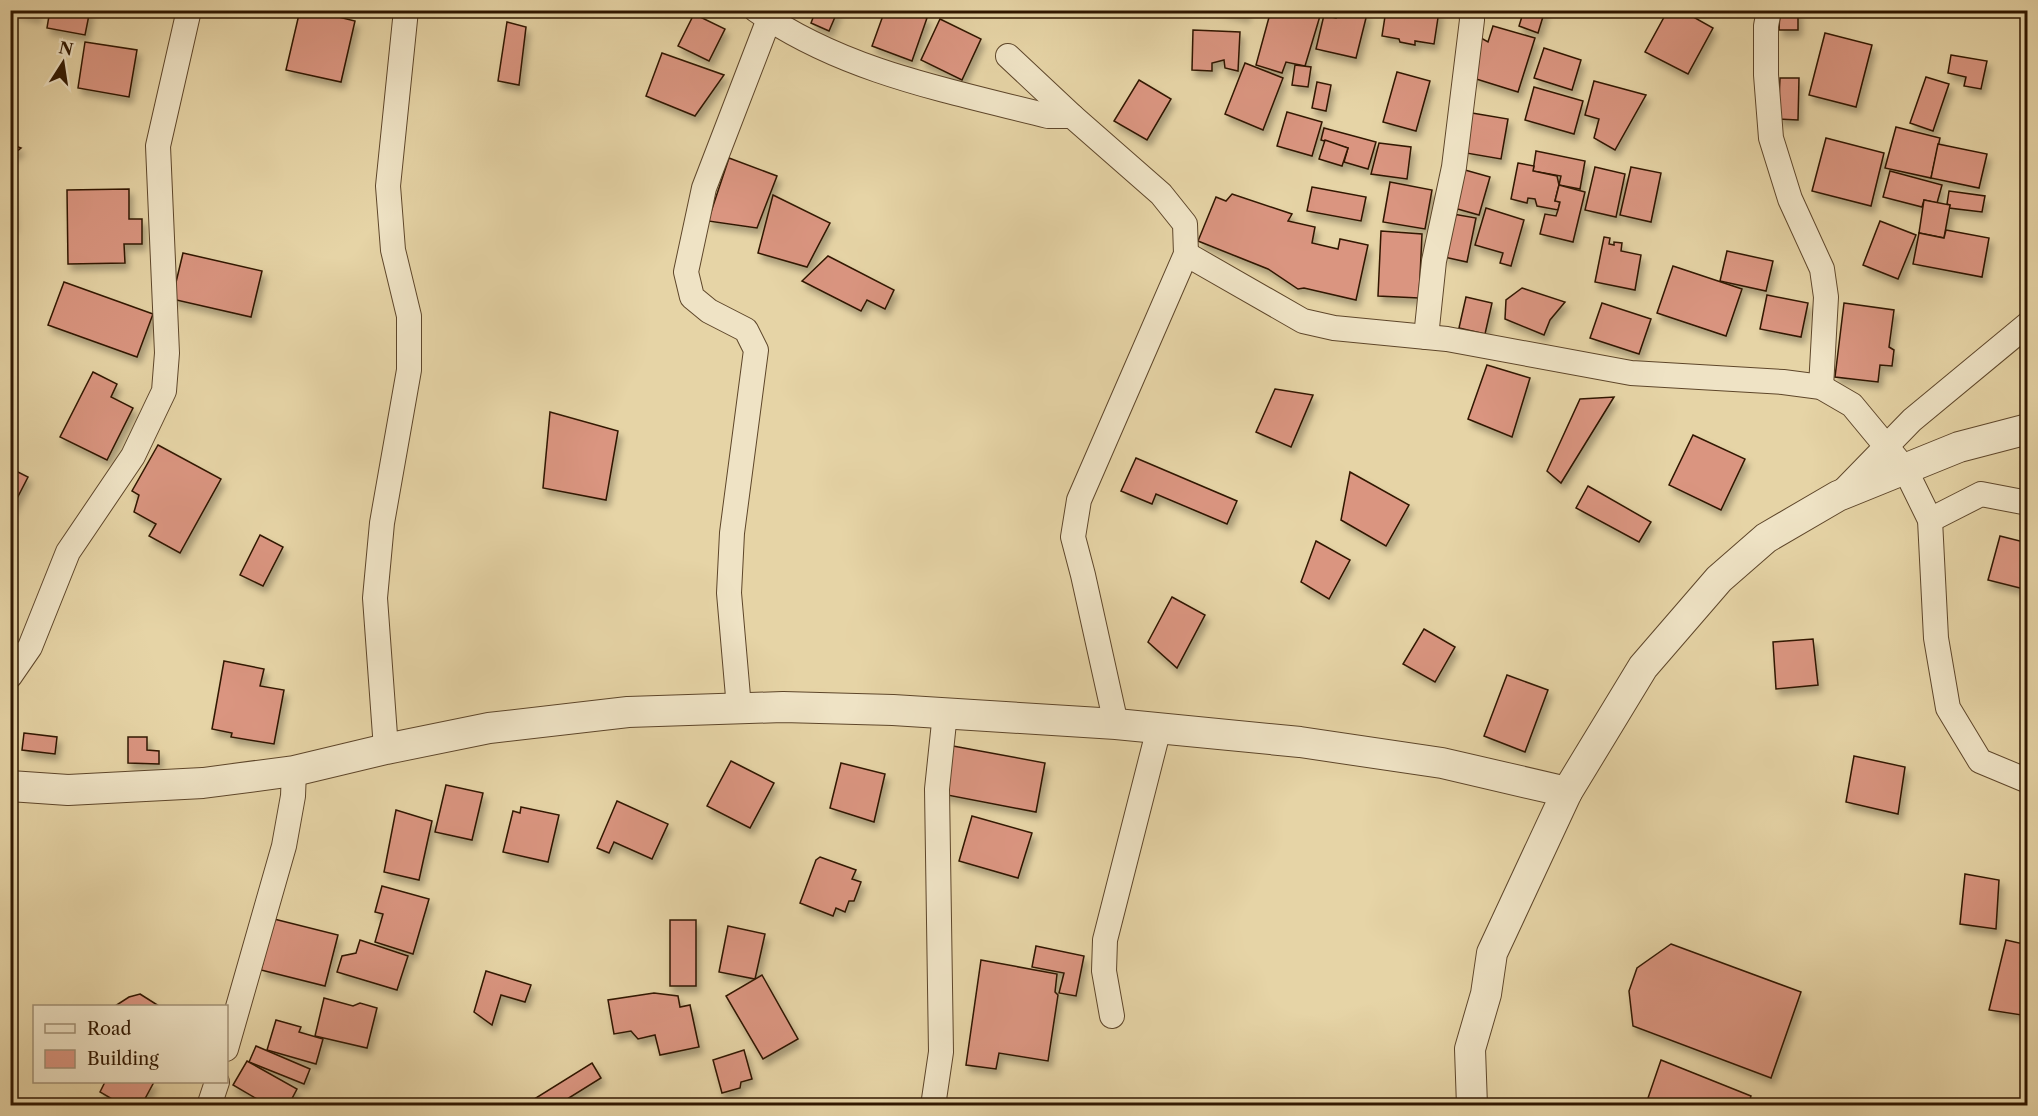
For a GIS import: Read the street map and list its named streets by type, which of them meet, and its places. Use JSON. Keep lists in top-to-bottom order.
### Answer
{
  "legend": ["Road", "Building"],
  "north": "top"
}
